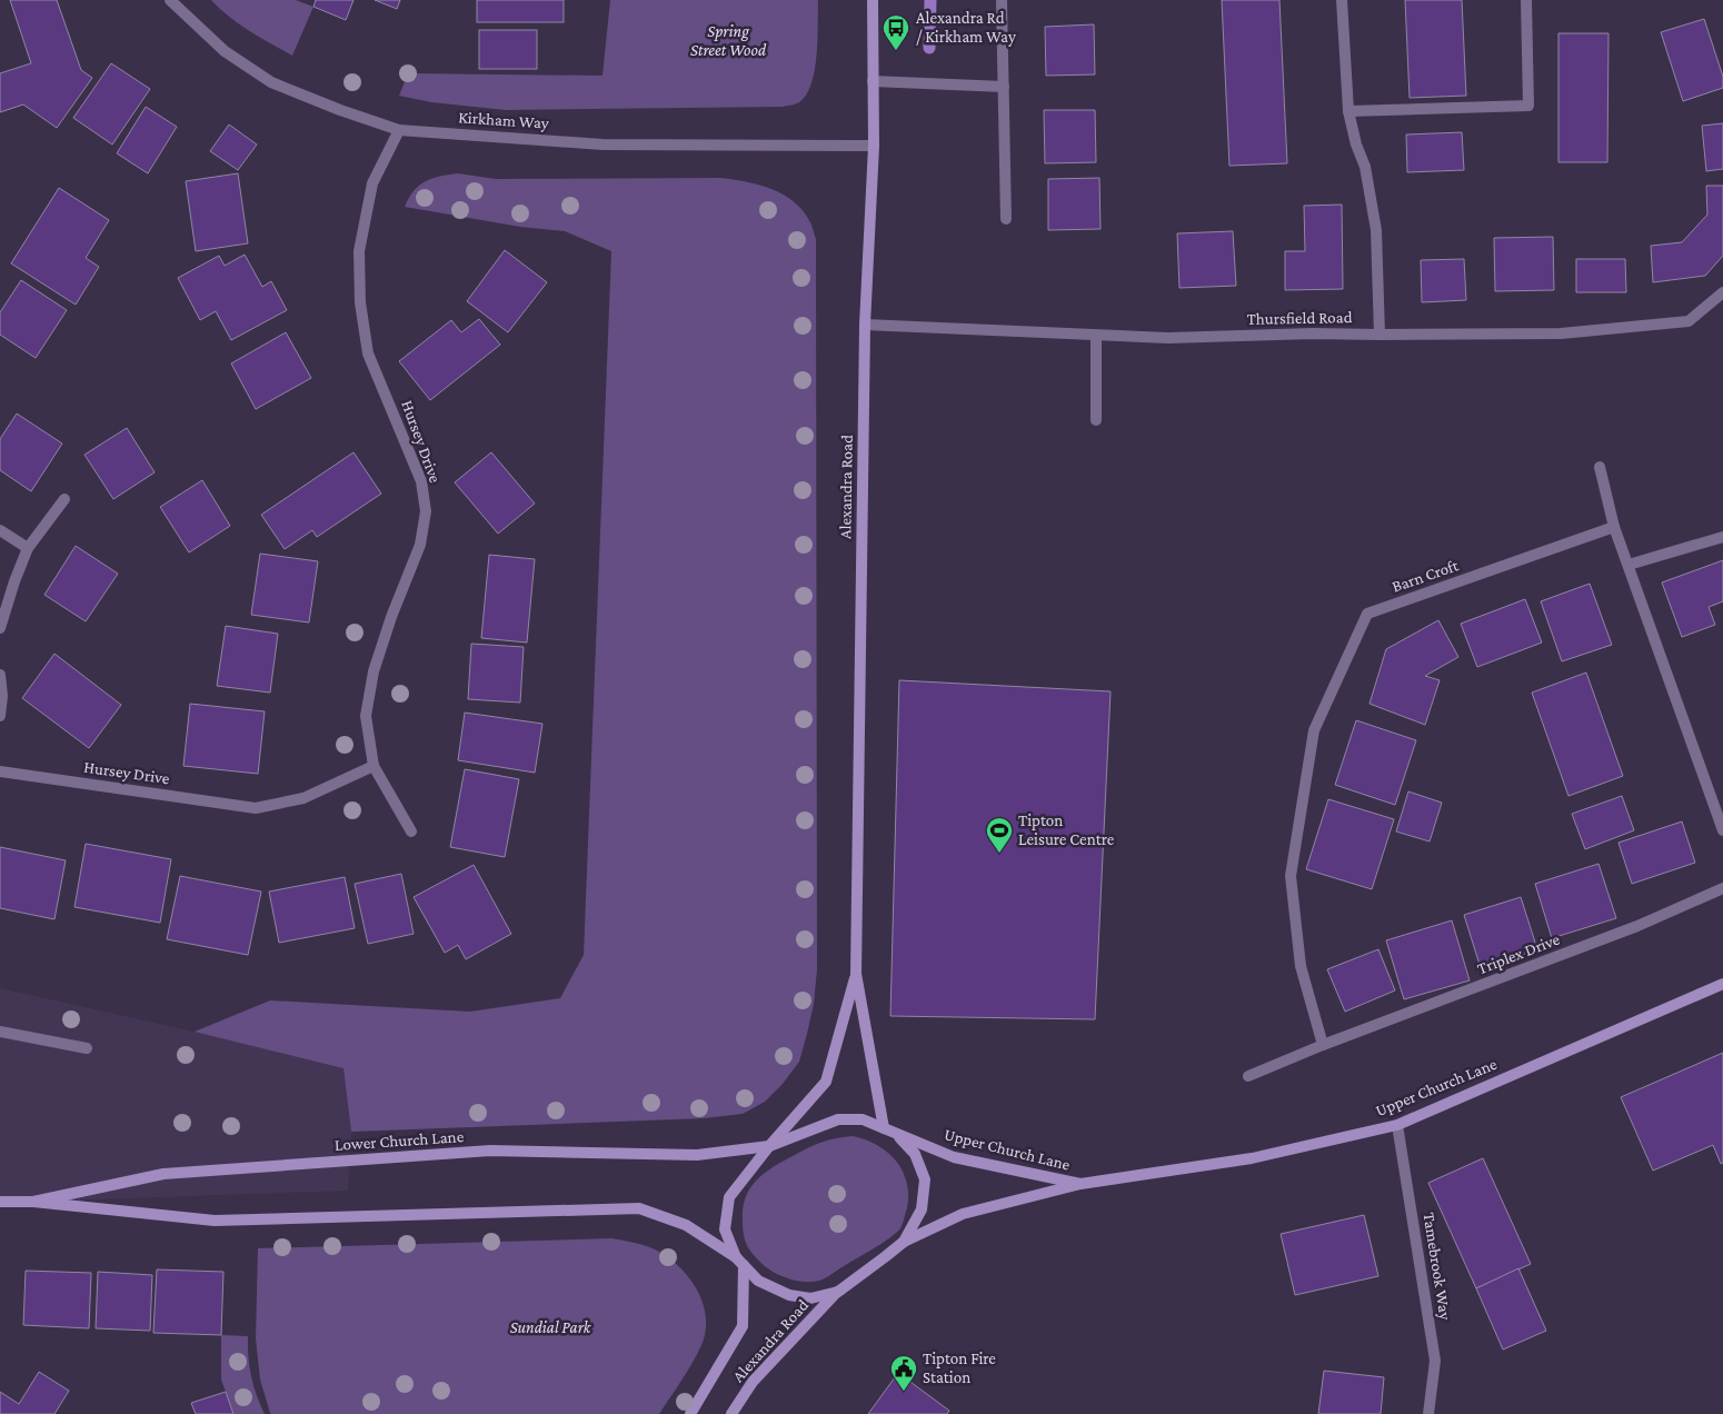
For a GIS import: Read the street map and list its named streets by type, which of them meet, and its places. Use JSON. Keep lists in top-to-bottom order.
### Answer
{
  "streets": {
    "main road": ["Alexandra Road", "Upper Church Lane", "Lower Church Lane"],
    "street": [
      "Kirkham Way",
      "Thursfield Road",
      "Hursey Drive",
      "Barn Croft",
      "Triplex Drive",
      "Tamebrook Way"
    ]
  },
  "crossings": [
    ["Kirkham Way", "Hursey Drive"],
    ["Kirkham Way", "Alexandra Road"],
    ["Thursfield Road", "Alexandra Road"],
    ["Alexandra Road", "Upper Church Lane"],
    ["Alexandra Road", "Lower Church Lane"],
    ["Barn Croft", "Triplex Drive"],
    ["Upper Church Lane", "Lower Church Lane"],
    ["Upper Church Lane", "Tamebrook Way"]
  ],
  "parks": ["Spring Street Wood", "Sundial Park"],
  "places": {
    "bus stop": ["Alexandra Rd / Kirkham Way"],
    "sports": ["Tipton Leisure Centre"],
    "public building": ["Tipton Fire Station"]
  }
}
